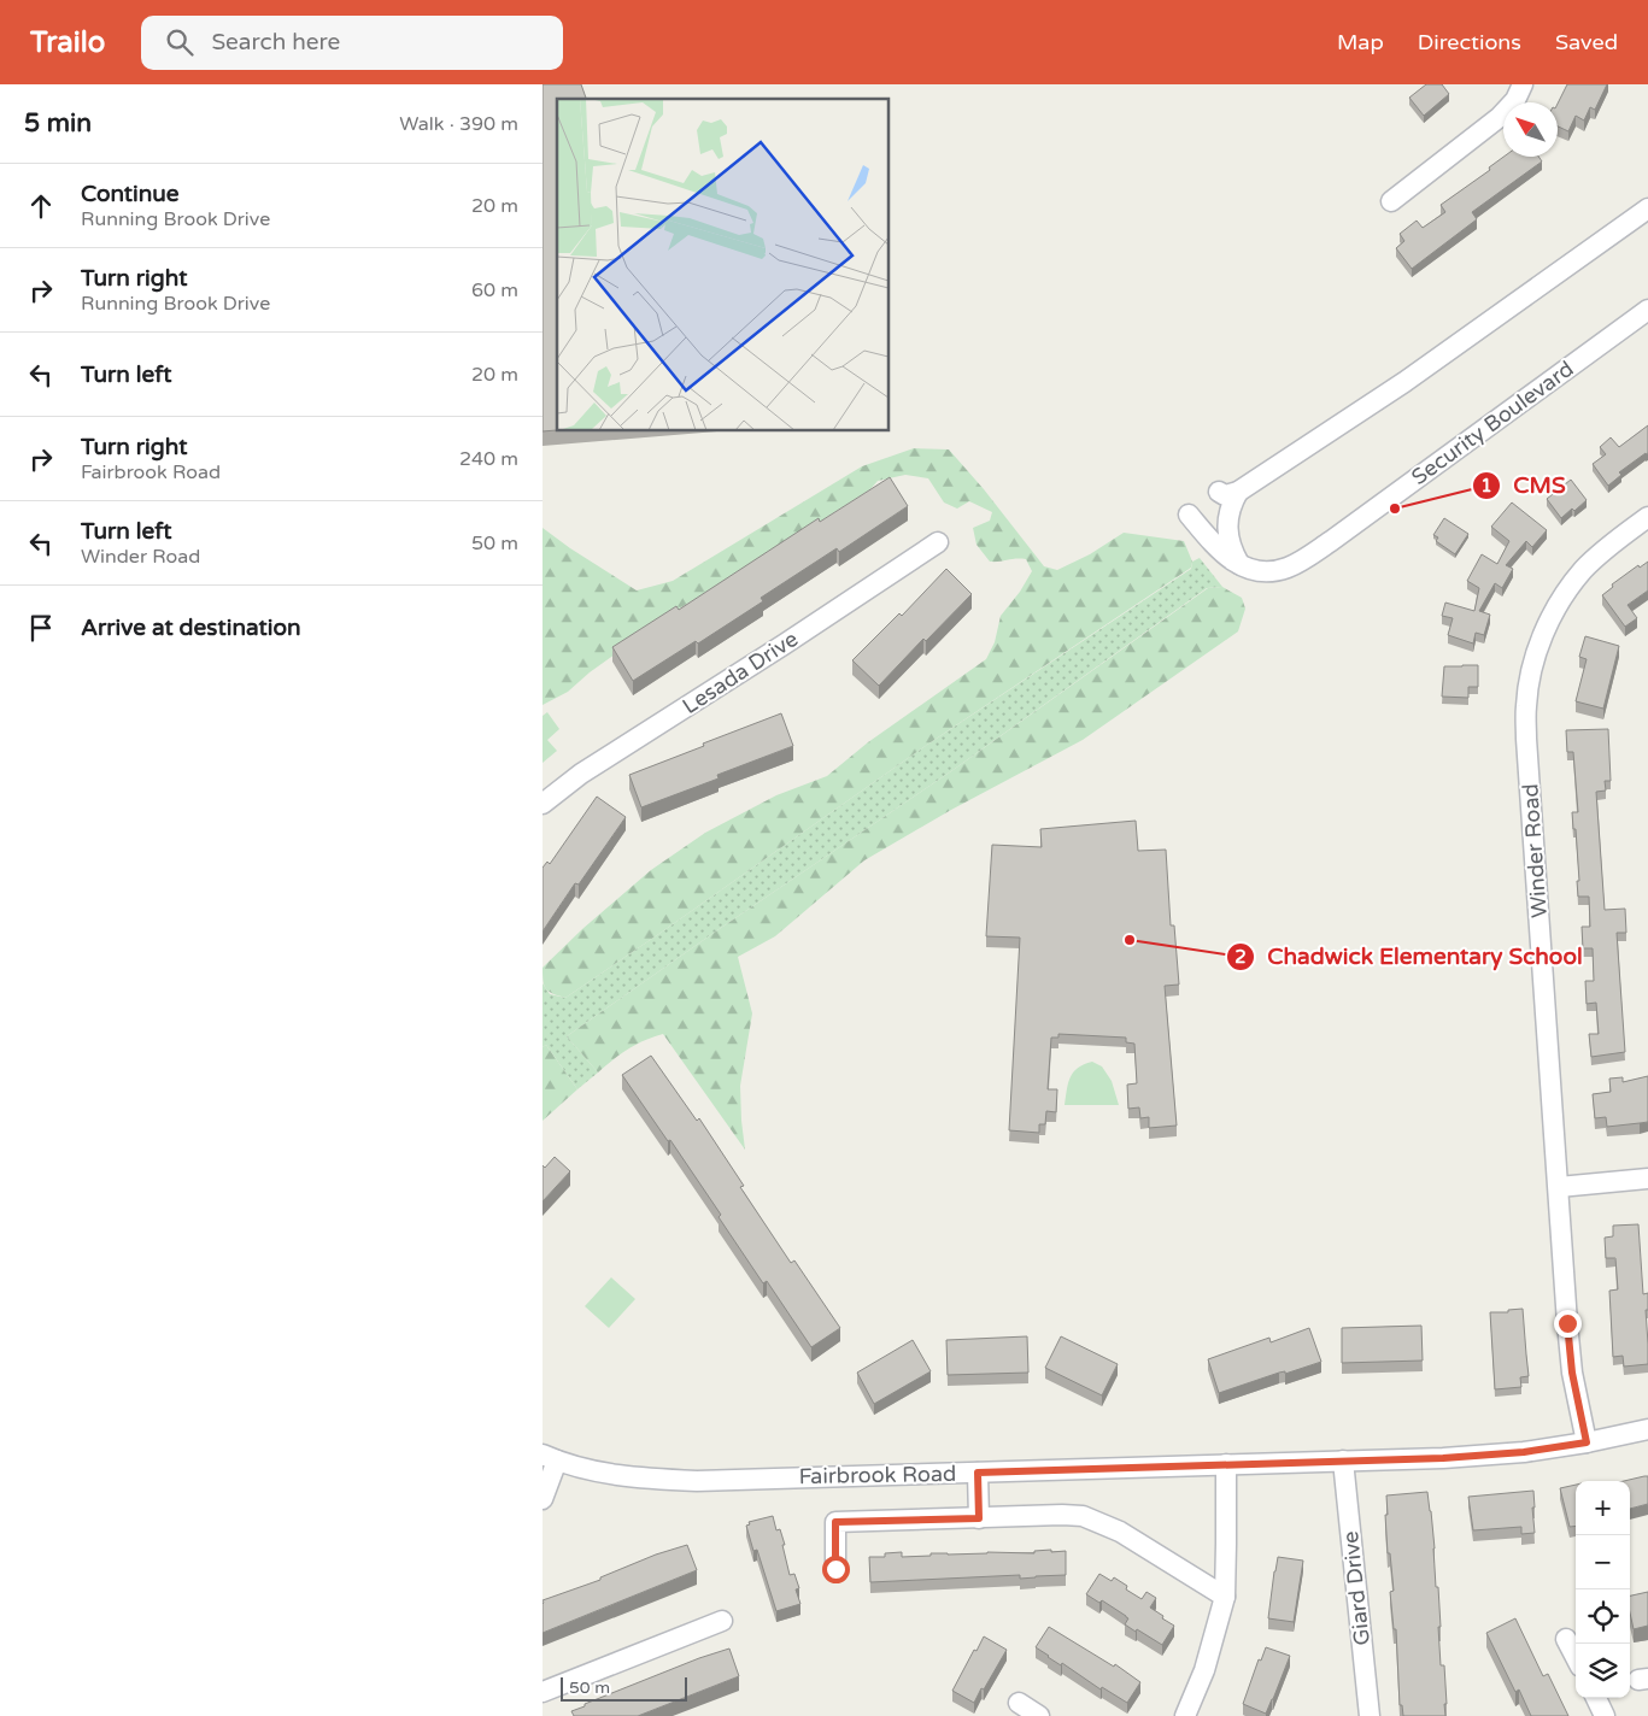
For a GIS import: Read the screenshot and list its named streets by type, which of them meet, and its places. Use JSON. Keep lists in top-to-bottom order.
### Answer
{
  "streets": {
    "street": [
      "Security Boulevard",
      "Lesada Drive",
      "Winder Road",
      "Fairbrook Road",
      "Giard Drive"
    ]
  },
  "crossings": [
    ["Winder Road", "Fairbrook Road"],
    ["Fairbrook Road", "Giard Drive"]
  ],
  "places": ["CMS", "Chadwick Elementary School"],
  "scale_bar": "50 m",
  "north": "top left",
  "page": {
    "header": "Trailo",
    "search": "Search here",
    "nav": ["Map", "Directions", "Saved"],
    "heading": ["5 min", "Walk · 390 m"],
    "list": [
      ["Continue", "Running Brook Drive", "20 m"],
      ["Turn right", "Running Brook Drive", "60 m"],
      ["Turn left", "20 m"],
      ["Turn right", "Fairbrook Road", "240 m"],
      ["Turn left", "Winder Road", "50 m"],
      "Arrive at destination"
    ],
    "map_buttons": ["+", "−"],
    "scale": "50 m"
  }
}
